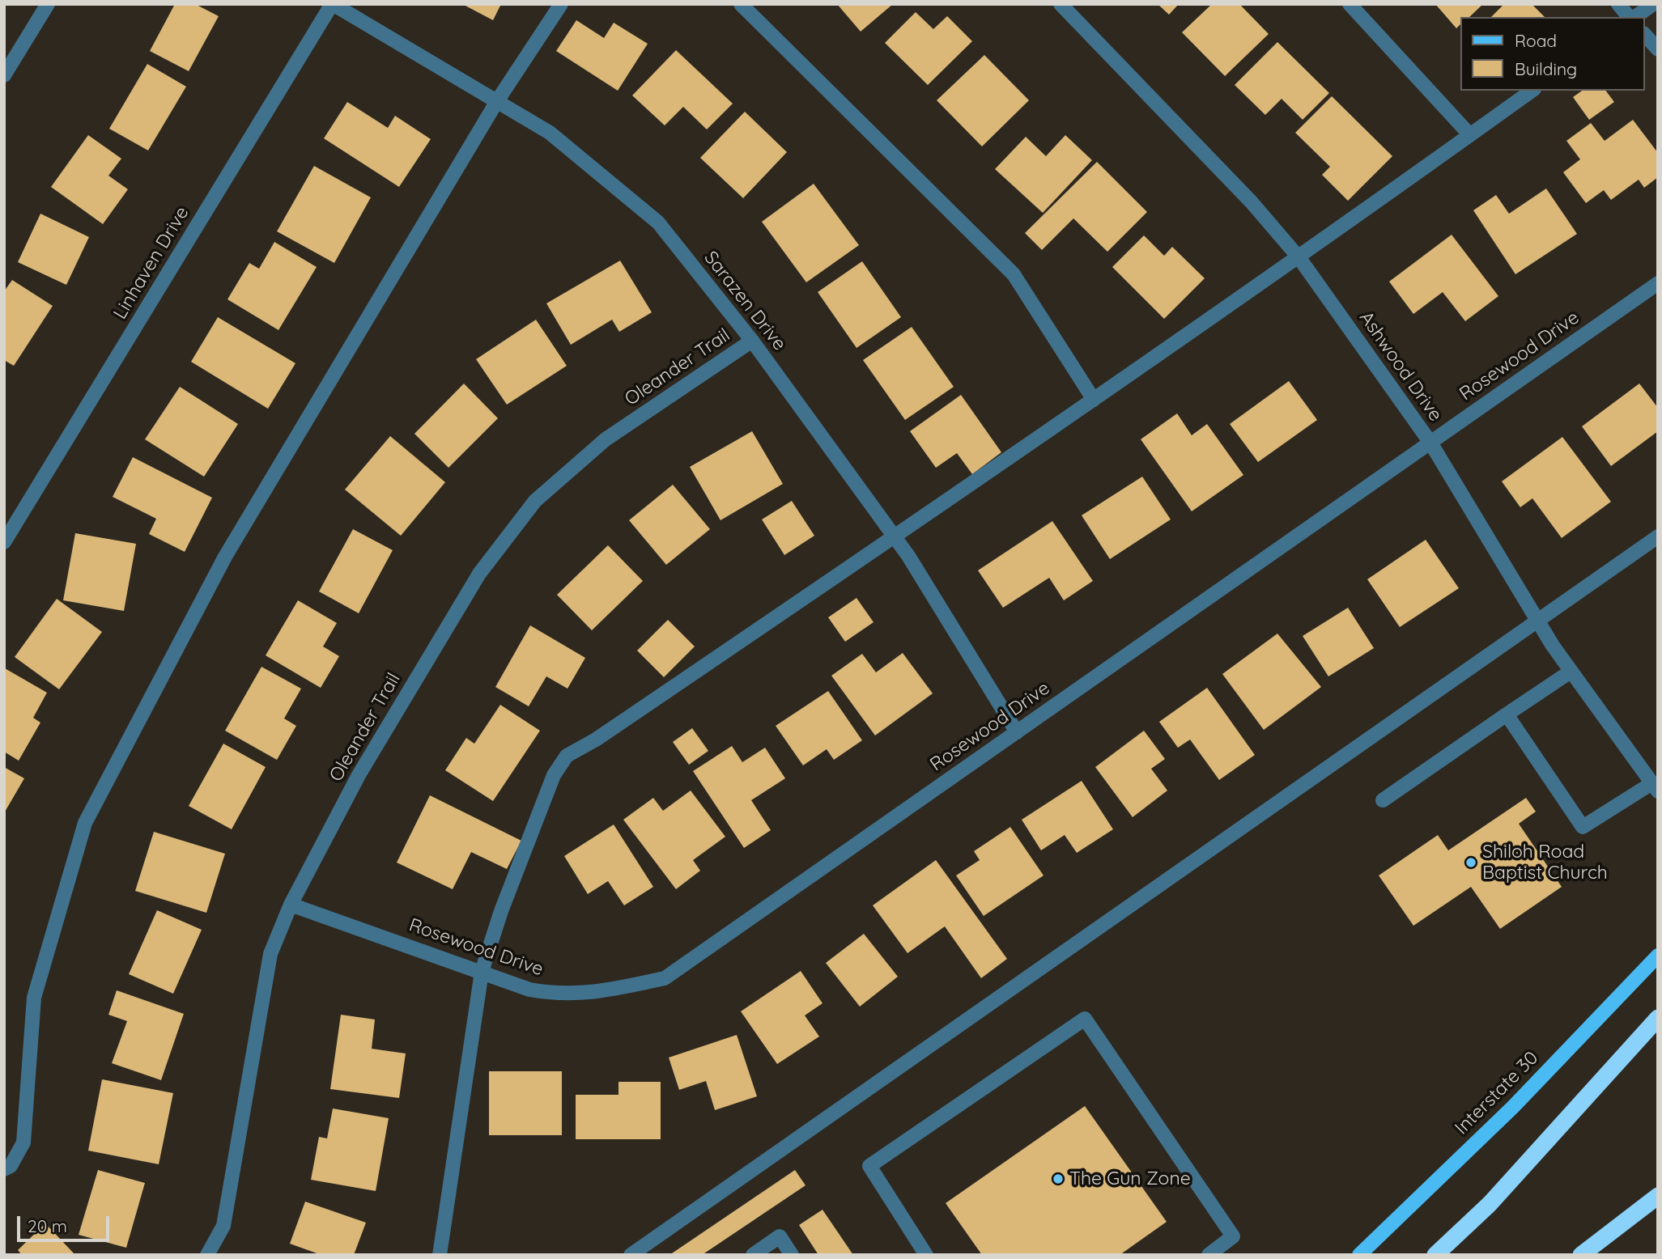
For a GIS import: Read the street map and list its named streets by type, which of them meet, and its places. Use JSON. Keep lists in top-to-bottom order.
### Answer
{
  "streets": {
    "main road": ["Interstate 30"],
    "street": [
      "Linhaven Drive",
      "Sarazen Drive",
      "Rosewood Drive",
      "Ashwood Drive",
      "Oleander Trail"
    ]
  },
  "crossings": [
    ["Linhaven Drive", "Sarazen Drive"],
    ["Sarazen Drive", "Rosewood Drive"],
    ["Sarazen Drive", "Oleander Trail"],
    ["Rosewood Drive", "Ashwood Drive"],
    ["Rosewood Drive", "Oleander Trail"]
  ],
  "places": ["Shiloh Road Baptist Church", "The Gun Zone"],
  "legend": ["Road", "Building"],
  "scale_bar": "20 m"
}
